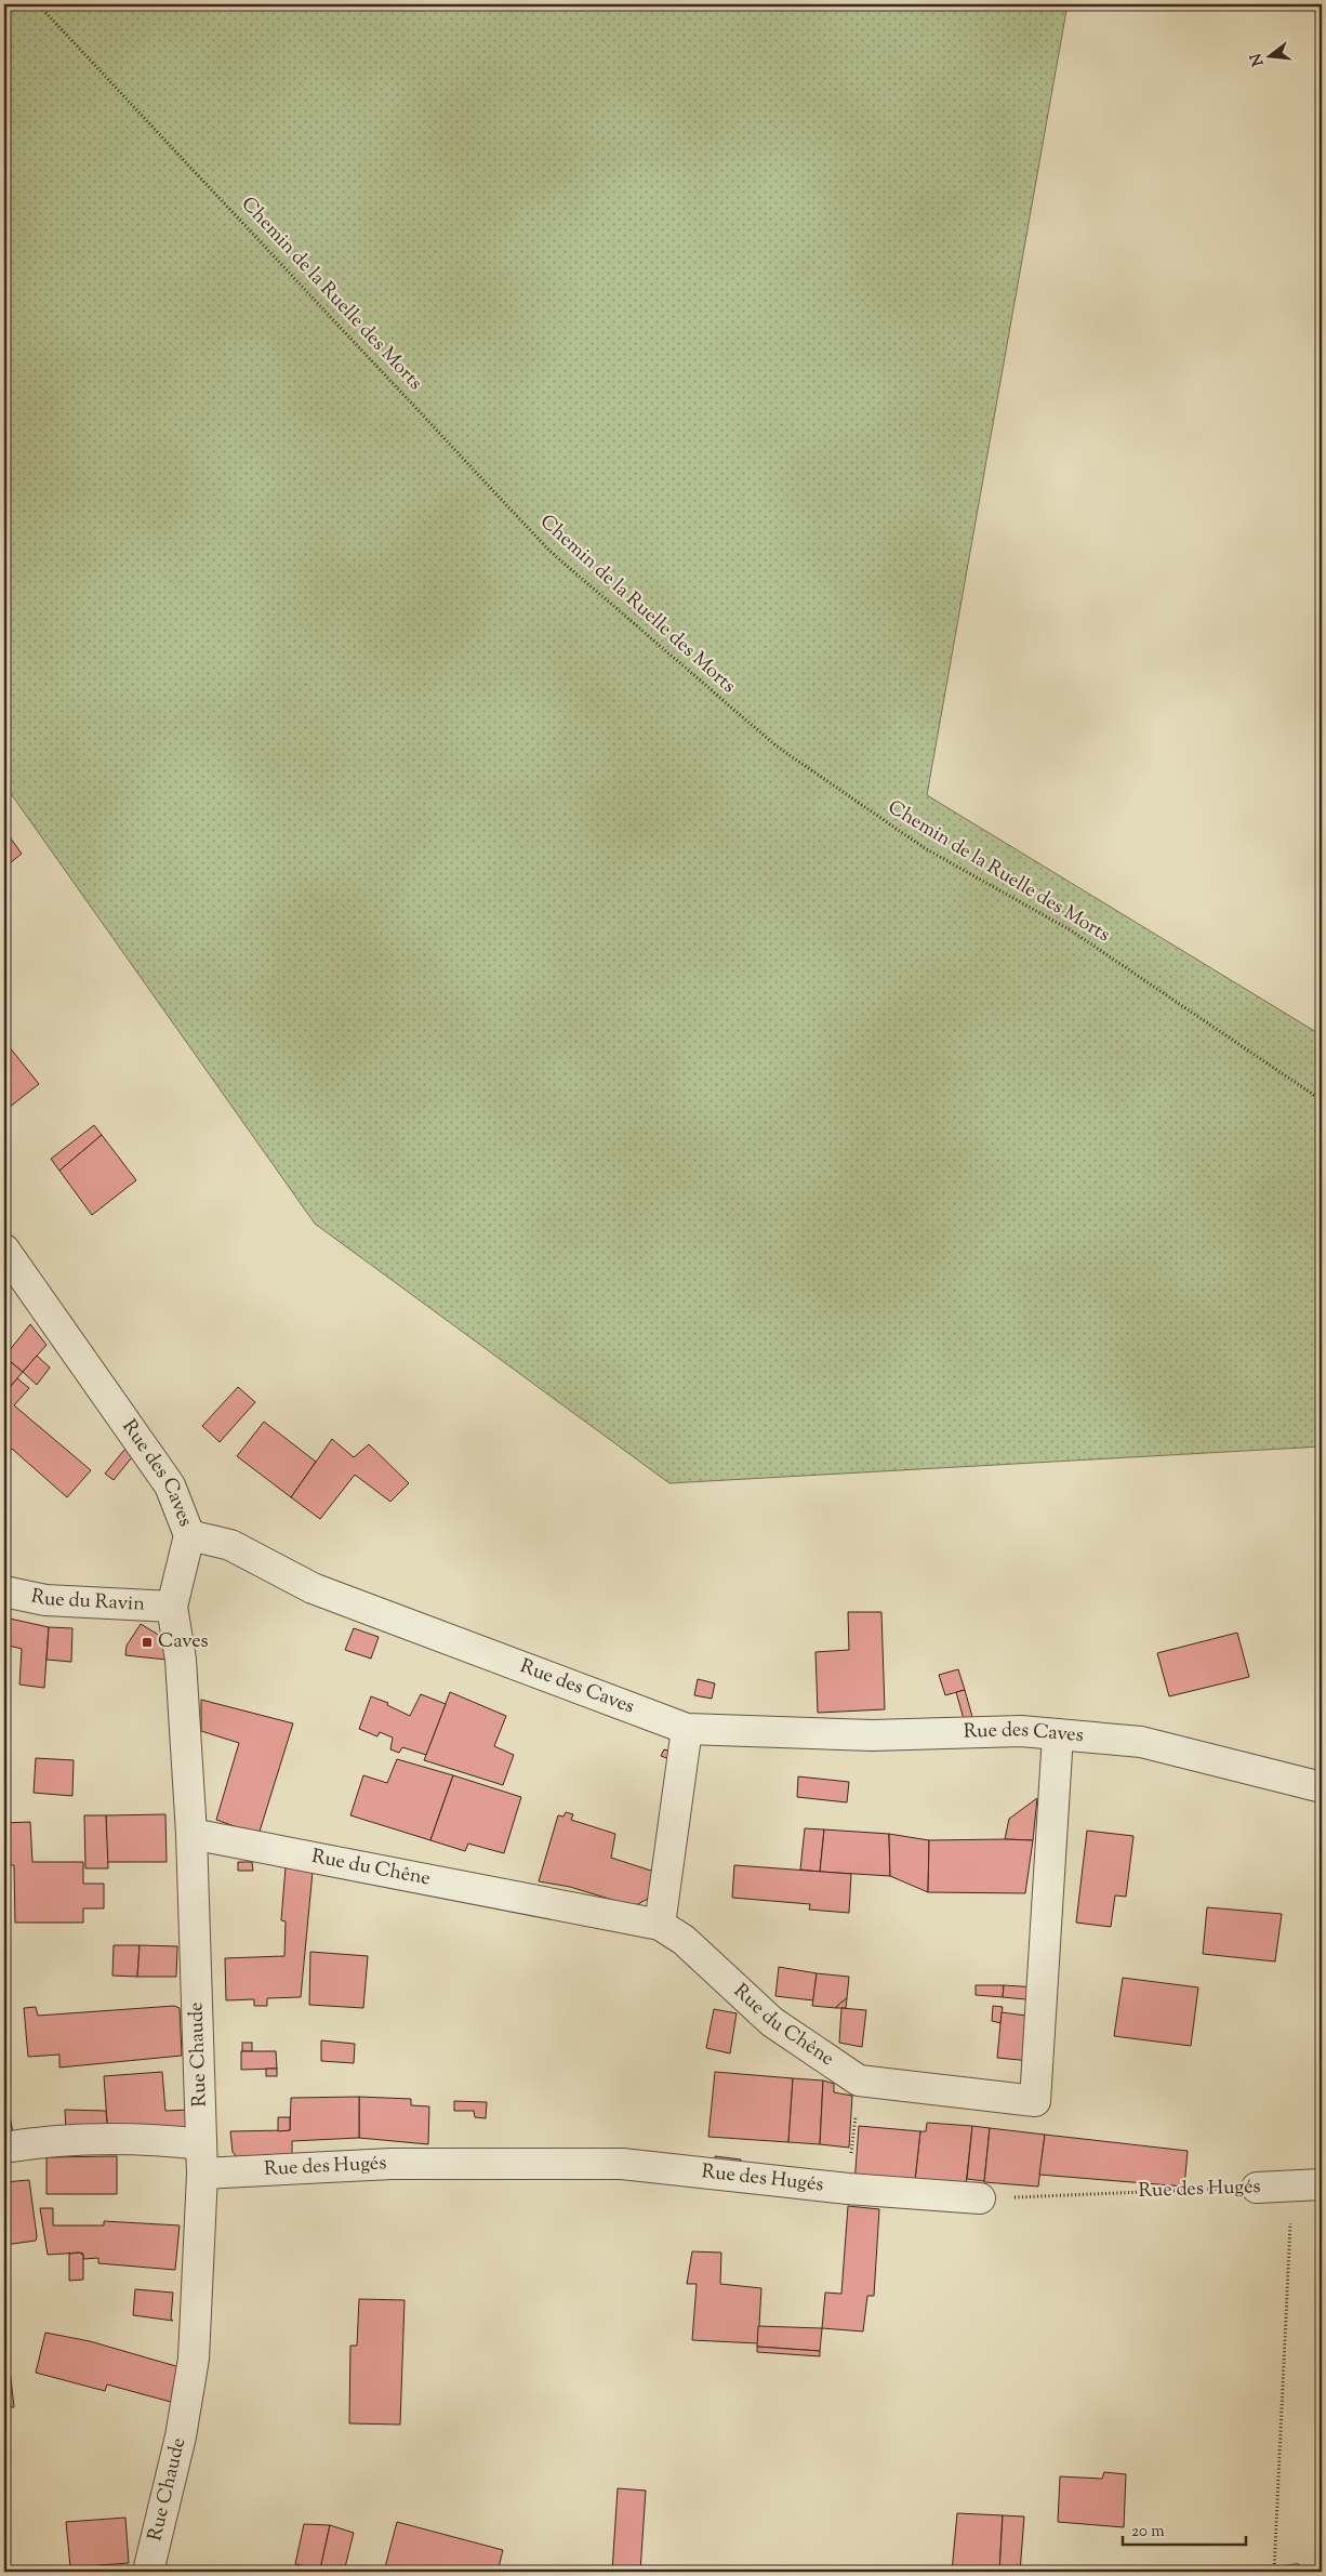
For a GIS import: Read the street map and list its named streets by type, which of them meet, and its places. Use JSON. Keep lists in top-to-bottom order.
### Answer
{
  "streets": {
    "street": [
      "Rue des Caves",
      "Rue du Ravin",
      "Rue du Chêne",
      "Rue Chaude",
      "Rue des Hugés"
    ],
    "path": ["Chemin de la Ruelle des Morts"]
  },
  "crossings": [
    ["Rue des Caves", "Rue du Chêne"],
    ["Rue des Caves", "Rue Chaude"],
    ["Rue du Ravin", "Rue Chaude"],
    ["Rue du Chêne", "Rue Chaude"],
    ["Rue Chaude", "Rue des Hugés"]
  ],
  "places": {
    "transit": ["Caves"]
  },
  "scale_bar": "20 m",
  "north": "left"
}
